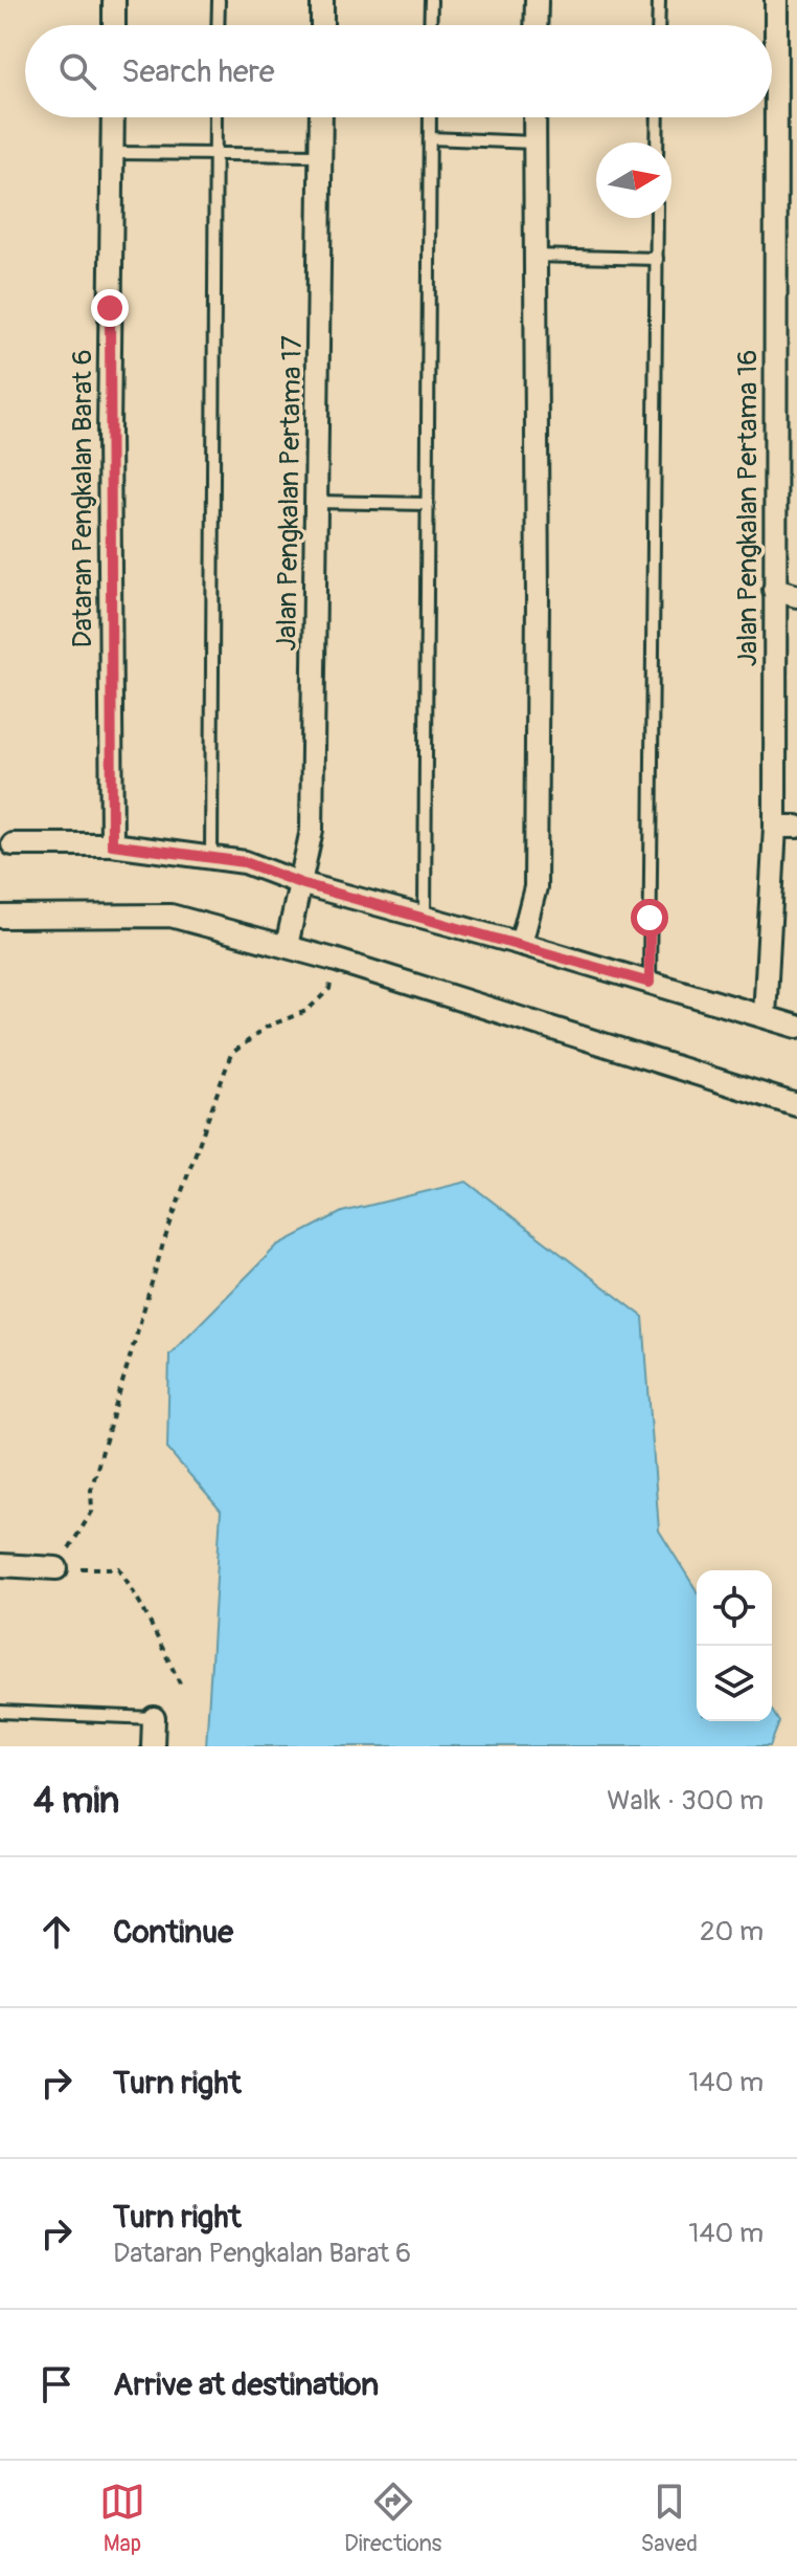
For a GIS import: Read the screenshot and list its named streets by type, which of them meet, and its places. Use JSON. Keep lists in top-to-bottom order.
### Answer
{
  "streets": {
    "street": ["Jalan Pengkalan Pertama 17", "Dataran Pengkalan Barat 6", "Jalan Pengkalan Pertama 16"]
  },
  "north": "right",
  "page": {
    "search": "Search here",
    "heading": ["4 min", "Walk · 300 m"],
    "list": [
      ["Continue", "20 m"],
      ["Turn right", "140 m"],
      ["Turn right", "Dataran Pengkalan Barat 6", "140 m"],
      "Arrive at destination"
    ],
    "nav": ["Map", "Directions", "Saved"]
  }
}
